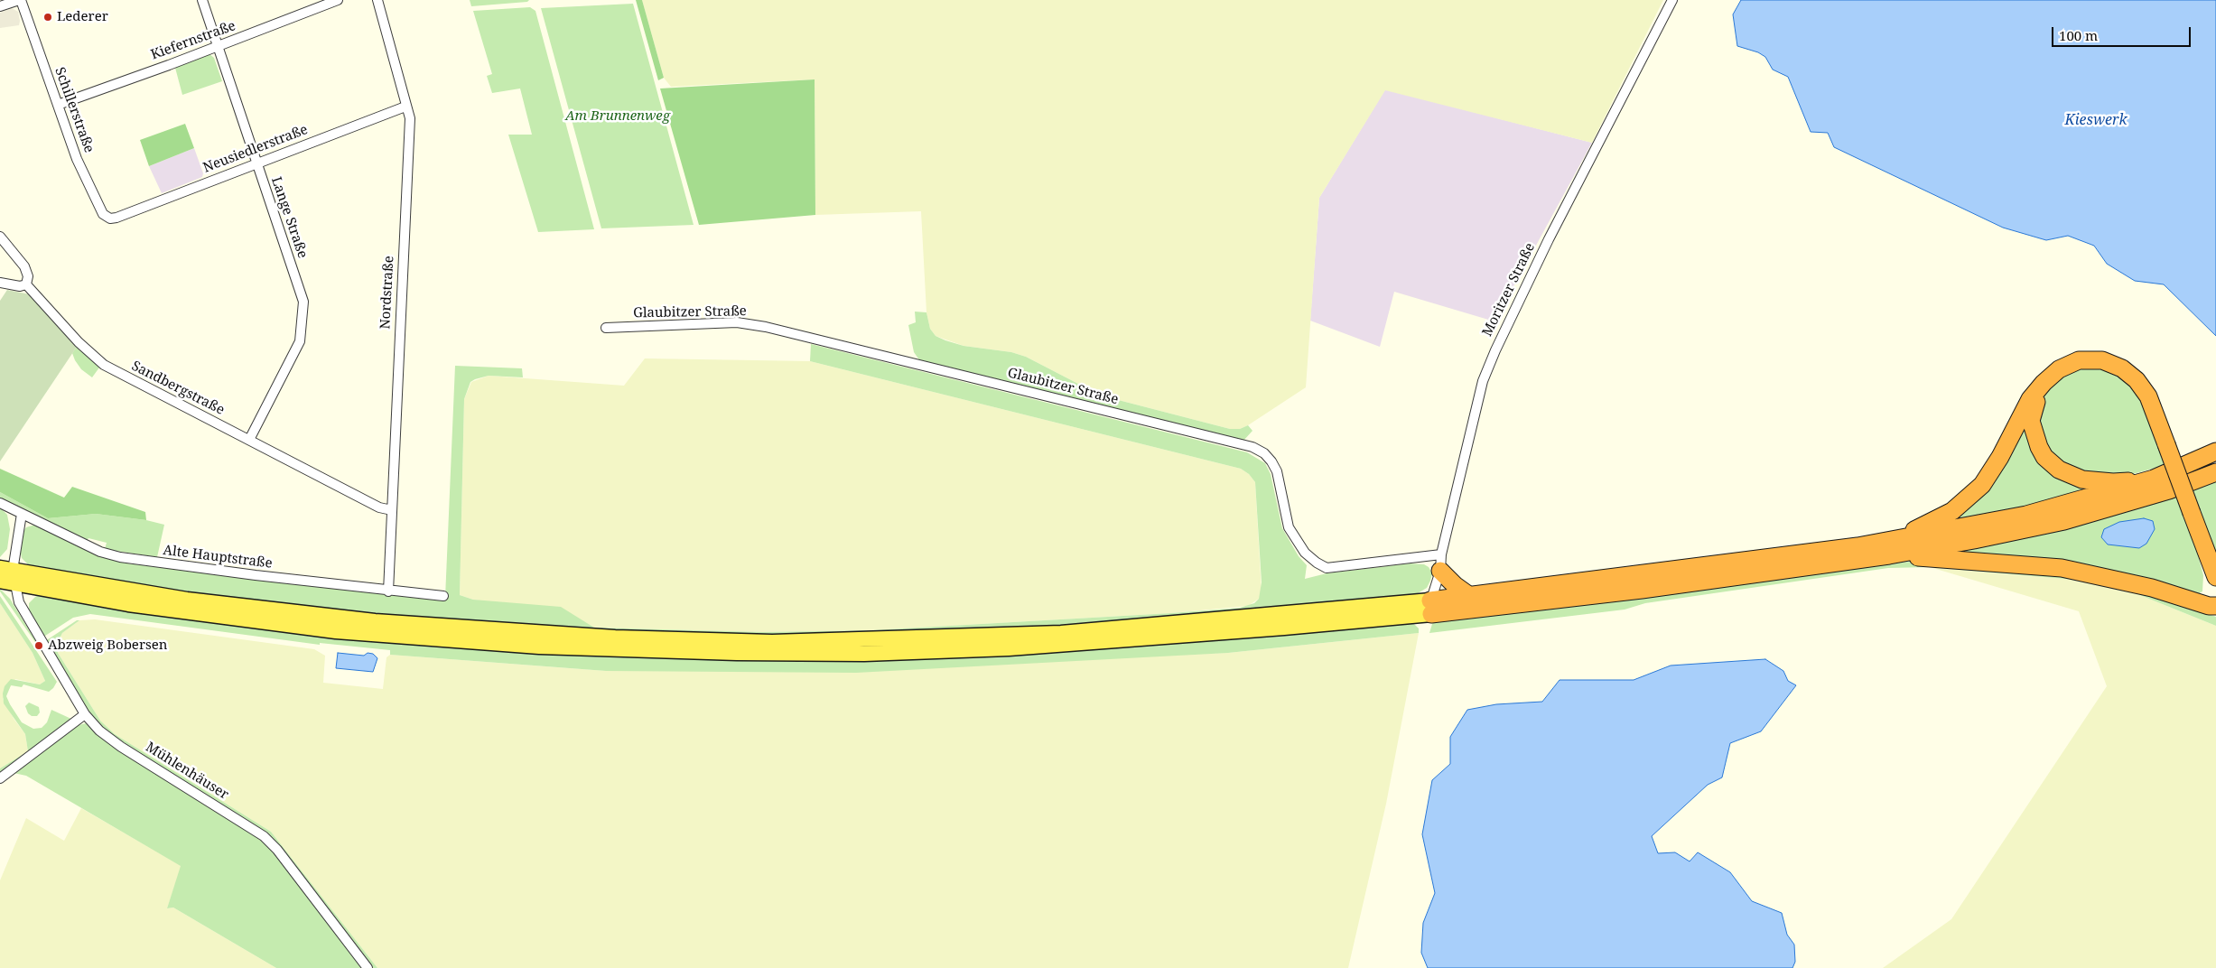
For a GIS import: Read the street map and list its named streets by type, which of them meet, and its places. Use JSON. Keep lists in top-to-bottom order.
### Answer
{
  "streets": {
    "street": [
      "Kiefernstraße",
      "Schillerstraße",
      "Neusiedlerstraße",
      "Lange Straße",
      "Moritzer Straße",
      "Nordstraße",
      "Glaubitzer Straße",
      "Sandbergstraße",
      "Alte Hauptstraße",
      "Mühlenhäuser"
    ]
  },
  "crossings": [
    ["Kiefernstraße", "Schillerstraße"],
    ["Kiefernstraße", "Lange Straße"],
    ["Schillerstraße", "Neusiedlerstraße"],
    ["Neusiedlerstraße", "Lange Straße"],
    ["Neusiedlerstraße", "Nordstraße"],
    ["Lange Straße", "Sandbergstraße"],
    ["Moritzer Straße", "Glaubitzer Straße"],
    ["Nordstraße", "Sandbergstraße"],
    ["Nordstraße", "Alte Hauptstraße"]
  ],
  "water": ["Kieswerk"],
  "parks": ["Am Brunnenweg"],
  "places": ["Lederer", "Abzweig Bobersen"],
  "scale_bar": "100 m"
}
